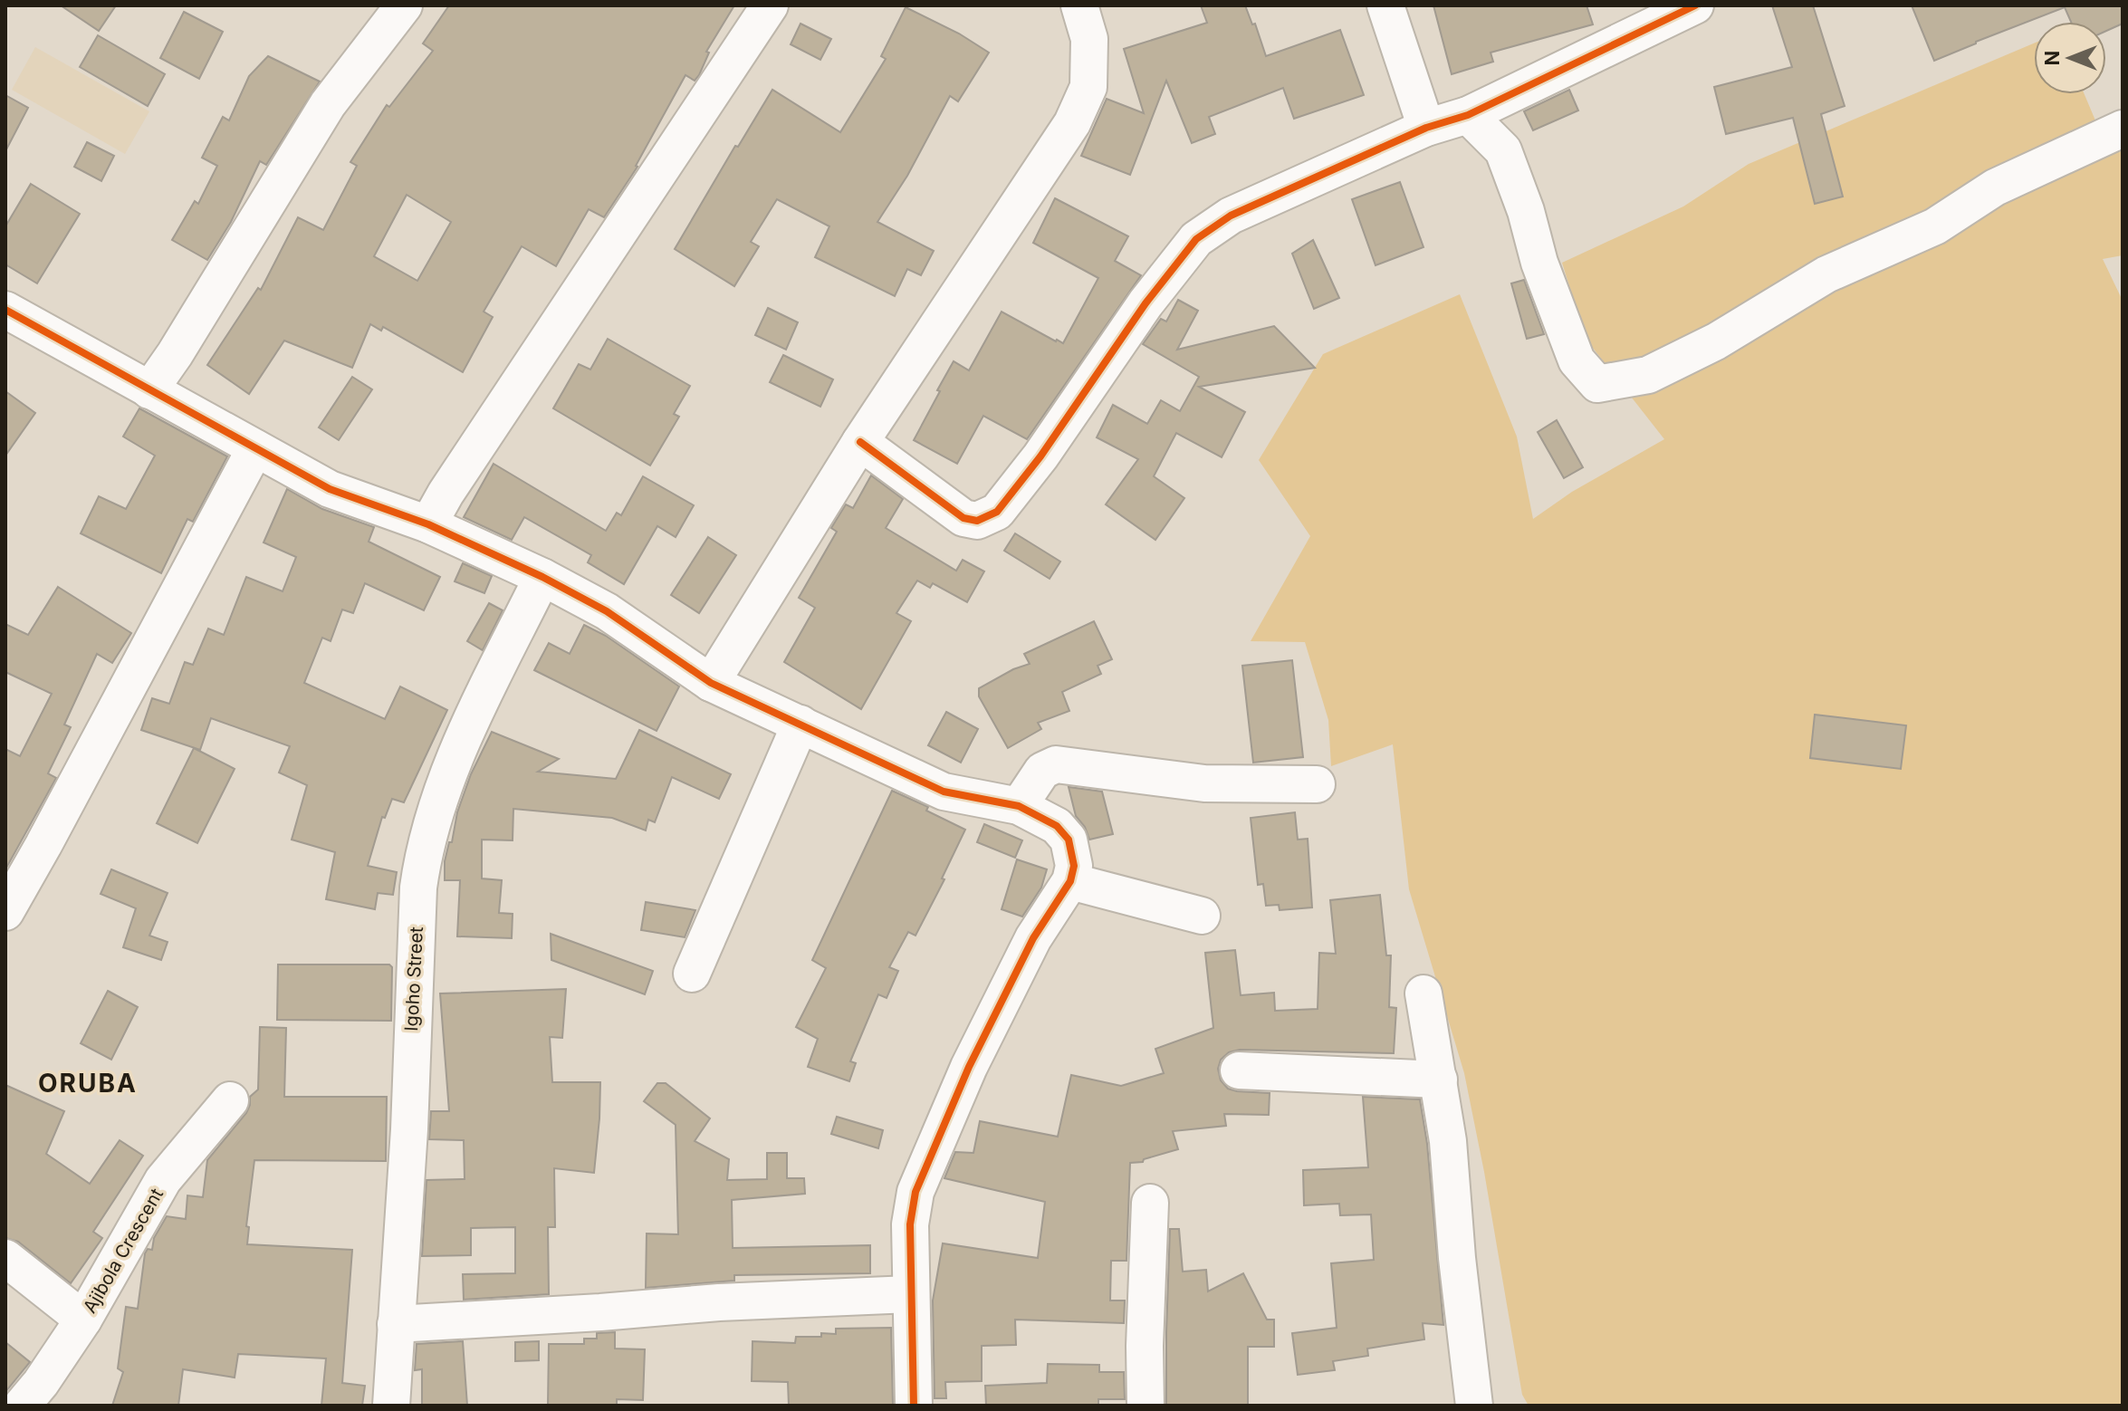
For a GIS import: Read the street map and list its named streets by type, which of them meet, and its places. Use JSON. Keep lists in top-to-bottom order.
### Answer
{
  "streets": {
    "street": ["Igoho Street", "Ajibola Crescent"]
  },
  "districts": ["ORUBA"],
  "north": "left"
}
